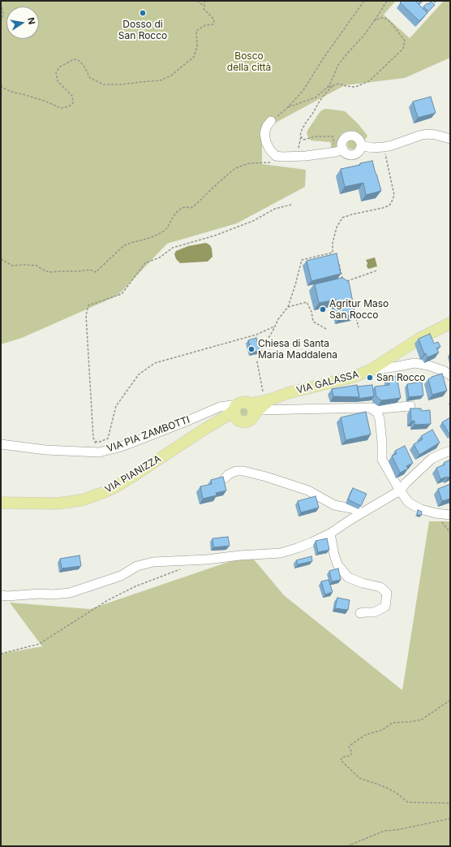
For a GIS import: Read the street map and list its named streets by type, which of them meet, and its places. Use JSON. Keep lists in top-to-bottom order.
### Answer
{
  "streets": {
    "main road": ["VIA GALASSA", "VIA PIANIZZA"],
    "street": ["VIA PIA ZAMBOTTI"]
  },
  "crossings": [
    ["VIA GALASSA", "VIA PIA ZAMBOTTI"],
    ["VIA GALASSA", "VIA PIANIZZA"],
    ["VIA PIA ZAMBOTTI", "VIA PIANIZZA"]
  ],
  "parks": ["Bosco della città"],
  "places": [
    "Dosso di San Rocco",
    "Agritur Maso San Rocco",
    "Chiesa di Santa Maria Maddalena",
    "San Rocco"
  ],
  "north": "right"
}
